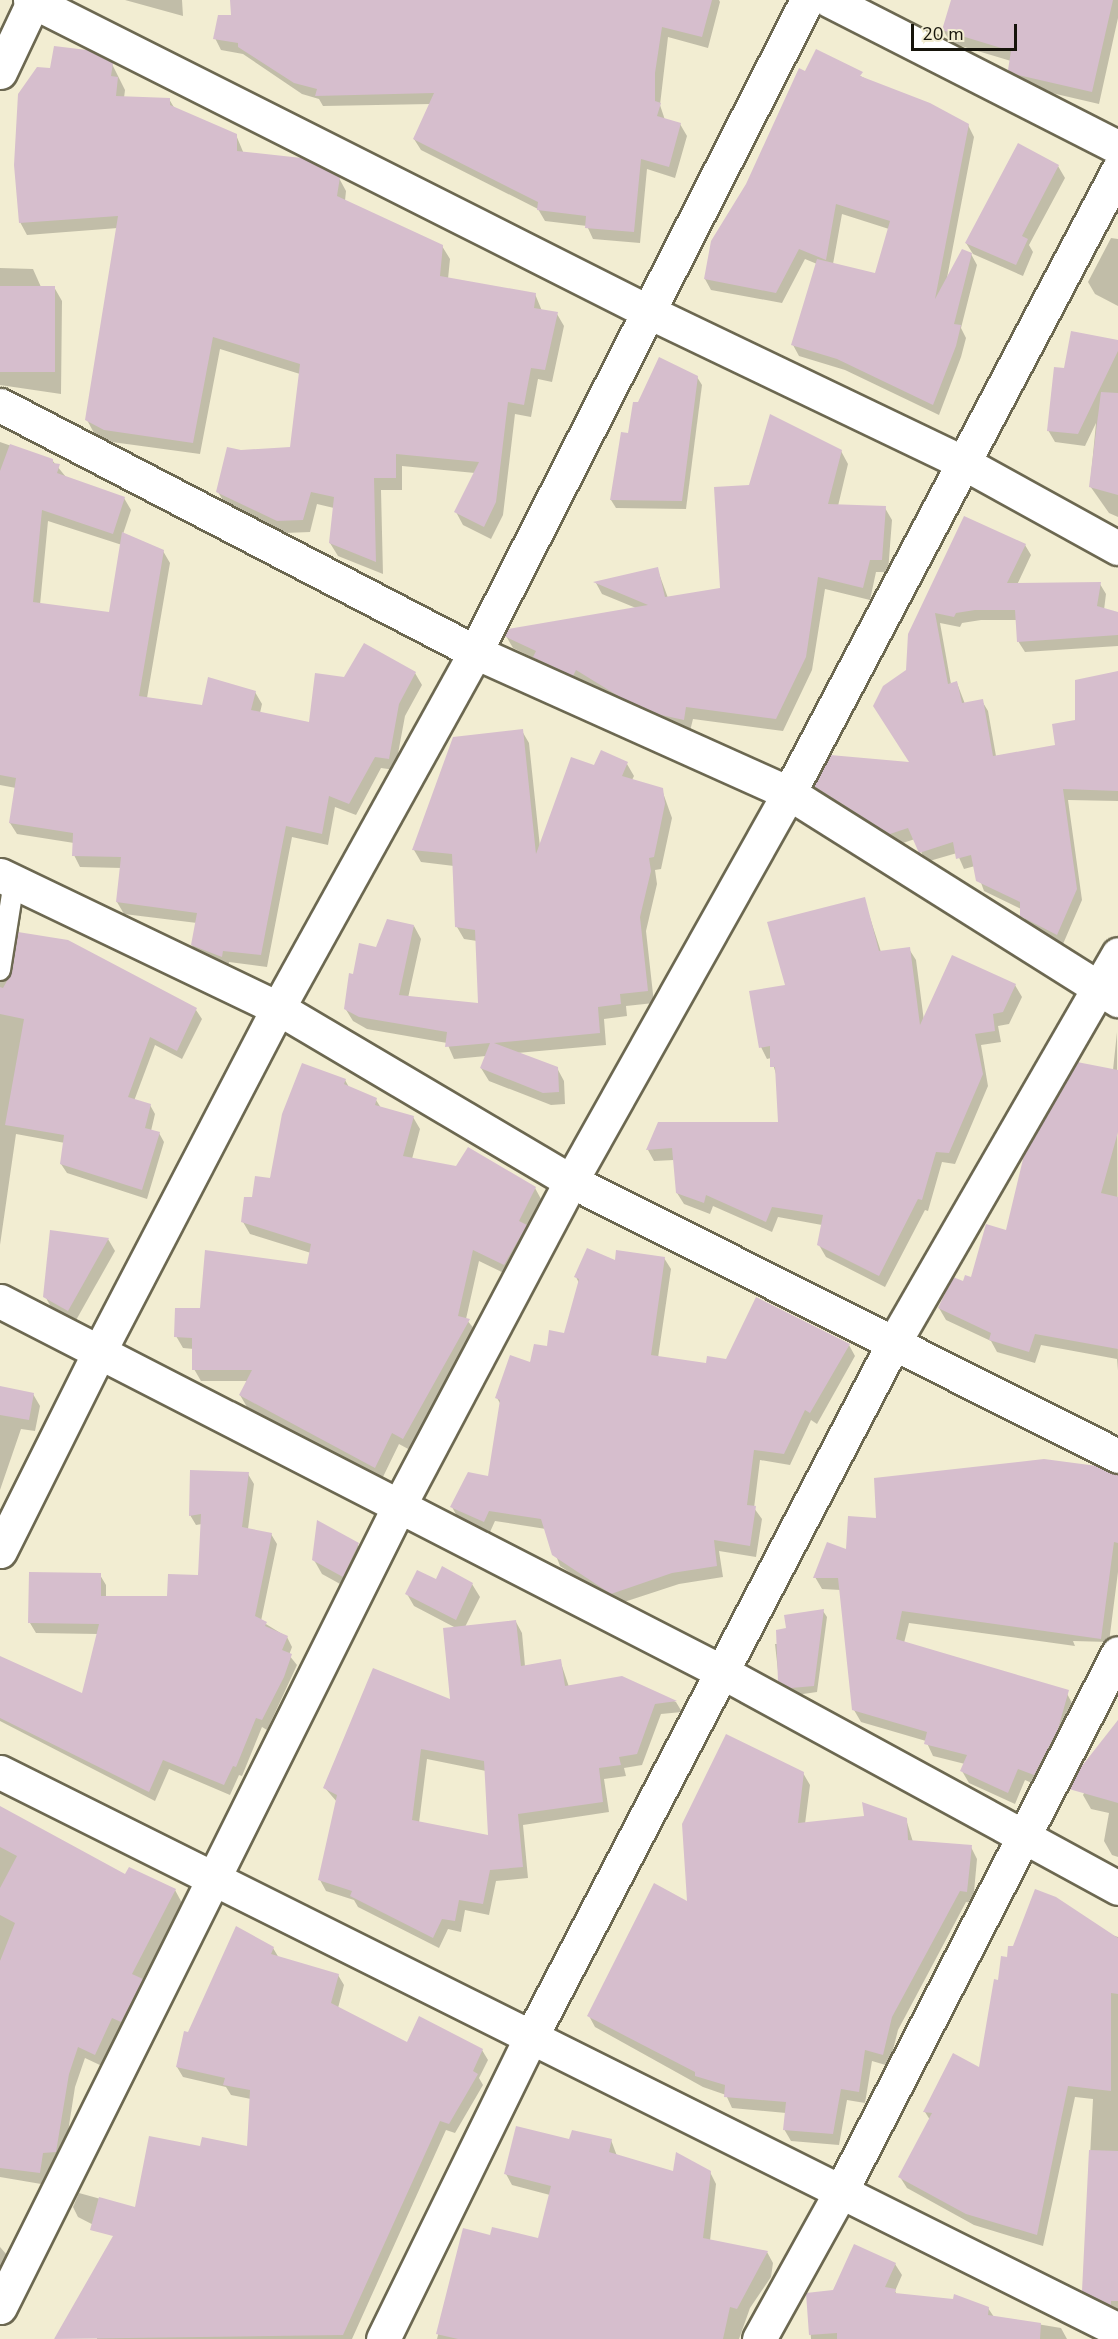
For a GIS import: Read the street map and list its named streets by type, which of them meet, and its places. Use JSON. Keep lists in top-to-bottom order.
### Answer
{
  "scale_bar": "20 m"
}
